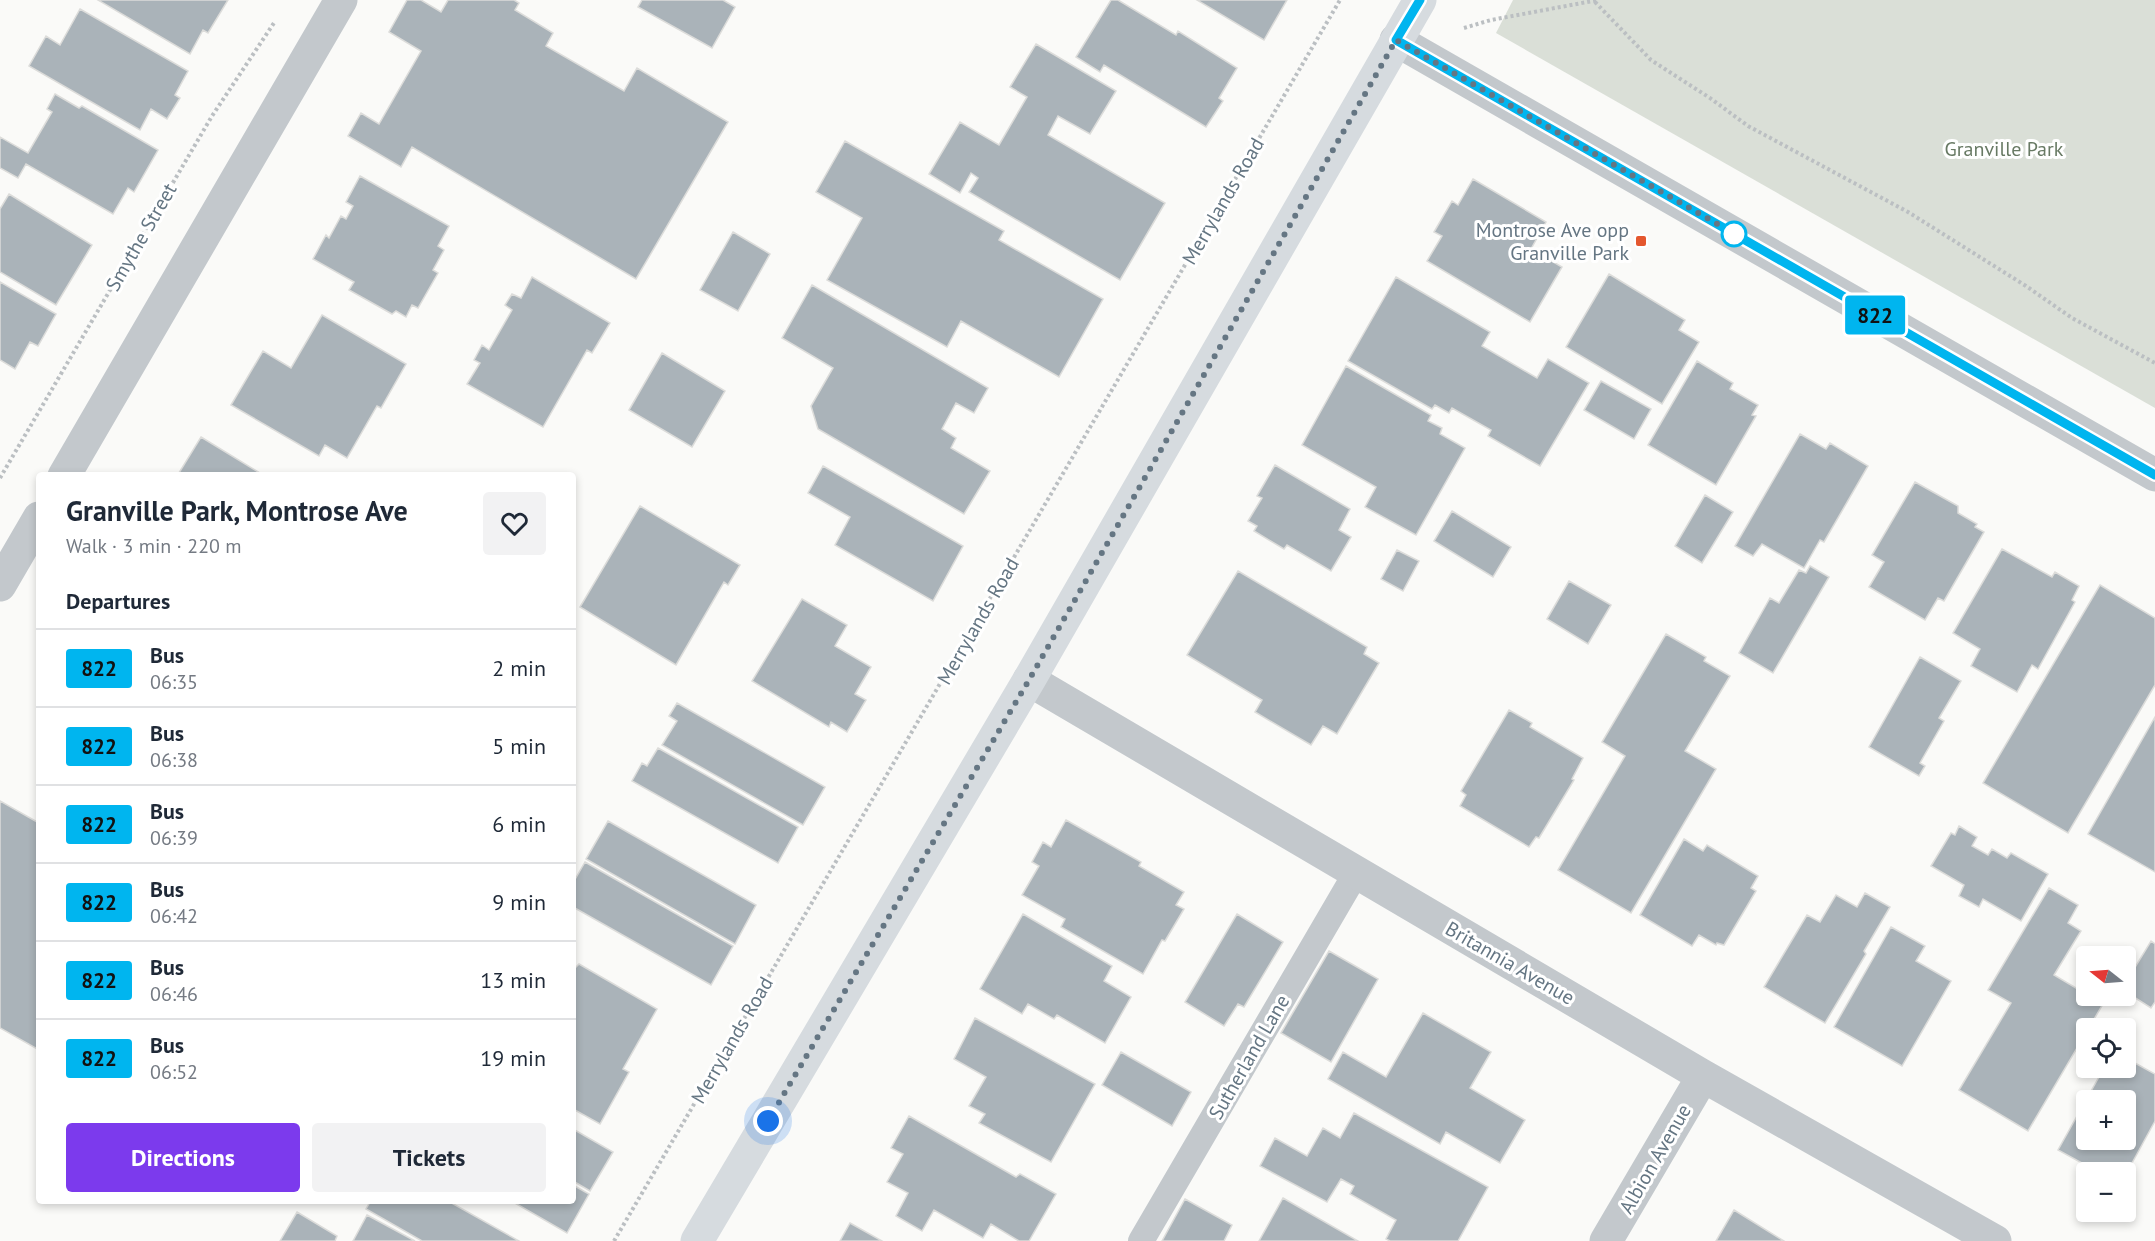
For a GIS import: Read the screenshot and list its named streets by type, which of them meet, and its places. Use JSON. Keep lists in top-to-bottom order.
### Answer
{
  "streets": {
    "street": ["Britannia Avenue", "Albion Avenue"],
    "lane": ["Sutherland Lane"],
    "path": ["Merrylands Road", "Smythe Street"]
  },
  "crossings": [
    ["Britannia Avenue", "Sutherland Lane"],
    ["Britannia Avenue", "Albion Avenue"]
  ],
  "parks": ["Granville Park"],
  "places": {
    "transit": ["Montrose Ave opp Granville Park"]
  },
  "lines": ["bus line 822"],
  "north": "left",
  "page": {
    "on_map": "822",
    "heading": [
      ["Granville Park, Montrose Ave", "Walk · 3 min · 220 m"],
      "Departures"
    ],
    "list": [
      {
        "mark": "822",
        "name": "Bus",
        "note": "06:35",
        "value": "2 min"
      },
      {
        "mark": "822",
        "name": "Bus",
        "note": "06:38",
        "value": "5 min"
      },
      {
        "mark": "822",
        "name": "Bus",
        "note": "06:39",
        "value": "6 min"
      },
      {
        "mark": "822",
        "name": "Bus",
        "note": "06:42",
        "value": "9 min"
      },
      {
        "mark": "822",
        "name": "Bus",
        "note": "06:46",
        "value": "13 min"
      },
      {
        "mark": "822",
        "name": "Bus",
        "note": "06:52",
        "value": "19 min"
      }
    ],
    "map_buttons": ["+", "−"],
    "buttons": ["Directions", "Tickets"]
  }
}
